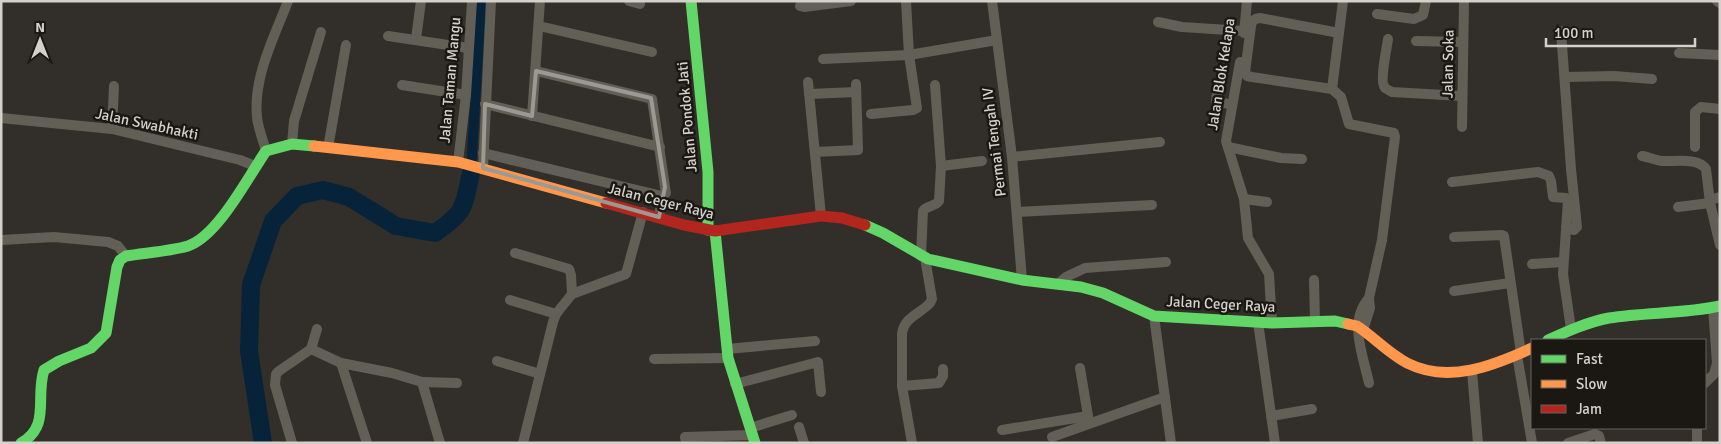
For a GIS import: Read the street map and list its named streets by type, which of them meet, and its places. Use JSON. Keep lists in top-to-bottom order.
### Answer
{
  "streets": {
    "main road": ["Jalan Pondok Jati", "Jalan Ceger Raya"],
    "street": [
      "Jalan Soka",
      "Jalan Blok Kelapa",
      "Jalan Taman Mangu",
      "Jalan Swabhakti",
      "Permai Tengah IV"
    ]
  },
  "crossings": [
    ["Jalan Blok Kelapa", "Jalan Ceger Raya"],
    ["Jalan Taman Mangu", "Jalan Ceger Raya"],
    ["Jalan Pondok Jati", "Jalan Ceger Raya"],
    ["Permai Tengah IV", "Jalan Ceger Raya"]
  ],
  "legend": ["Fast", "Slow", "Jam"],
  "scale_bar": "100 m",
  "north": "top"
}
